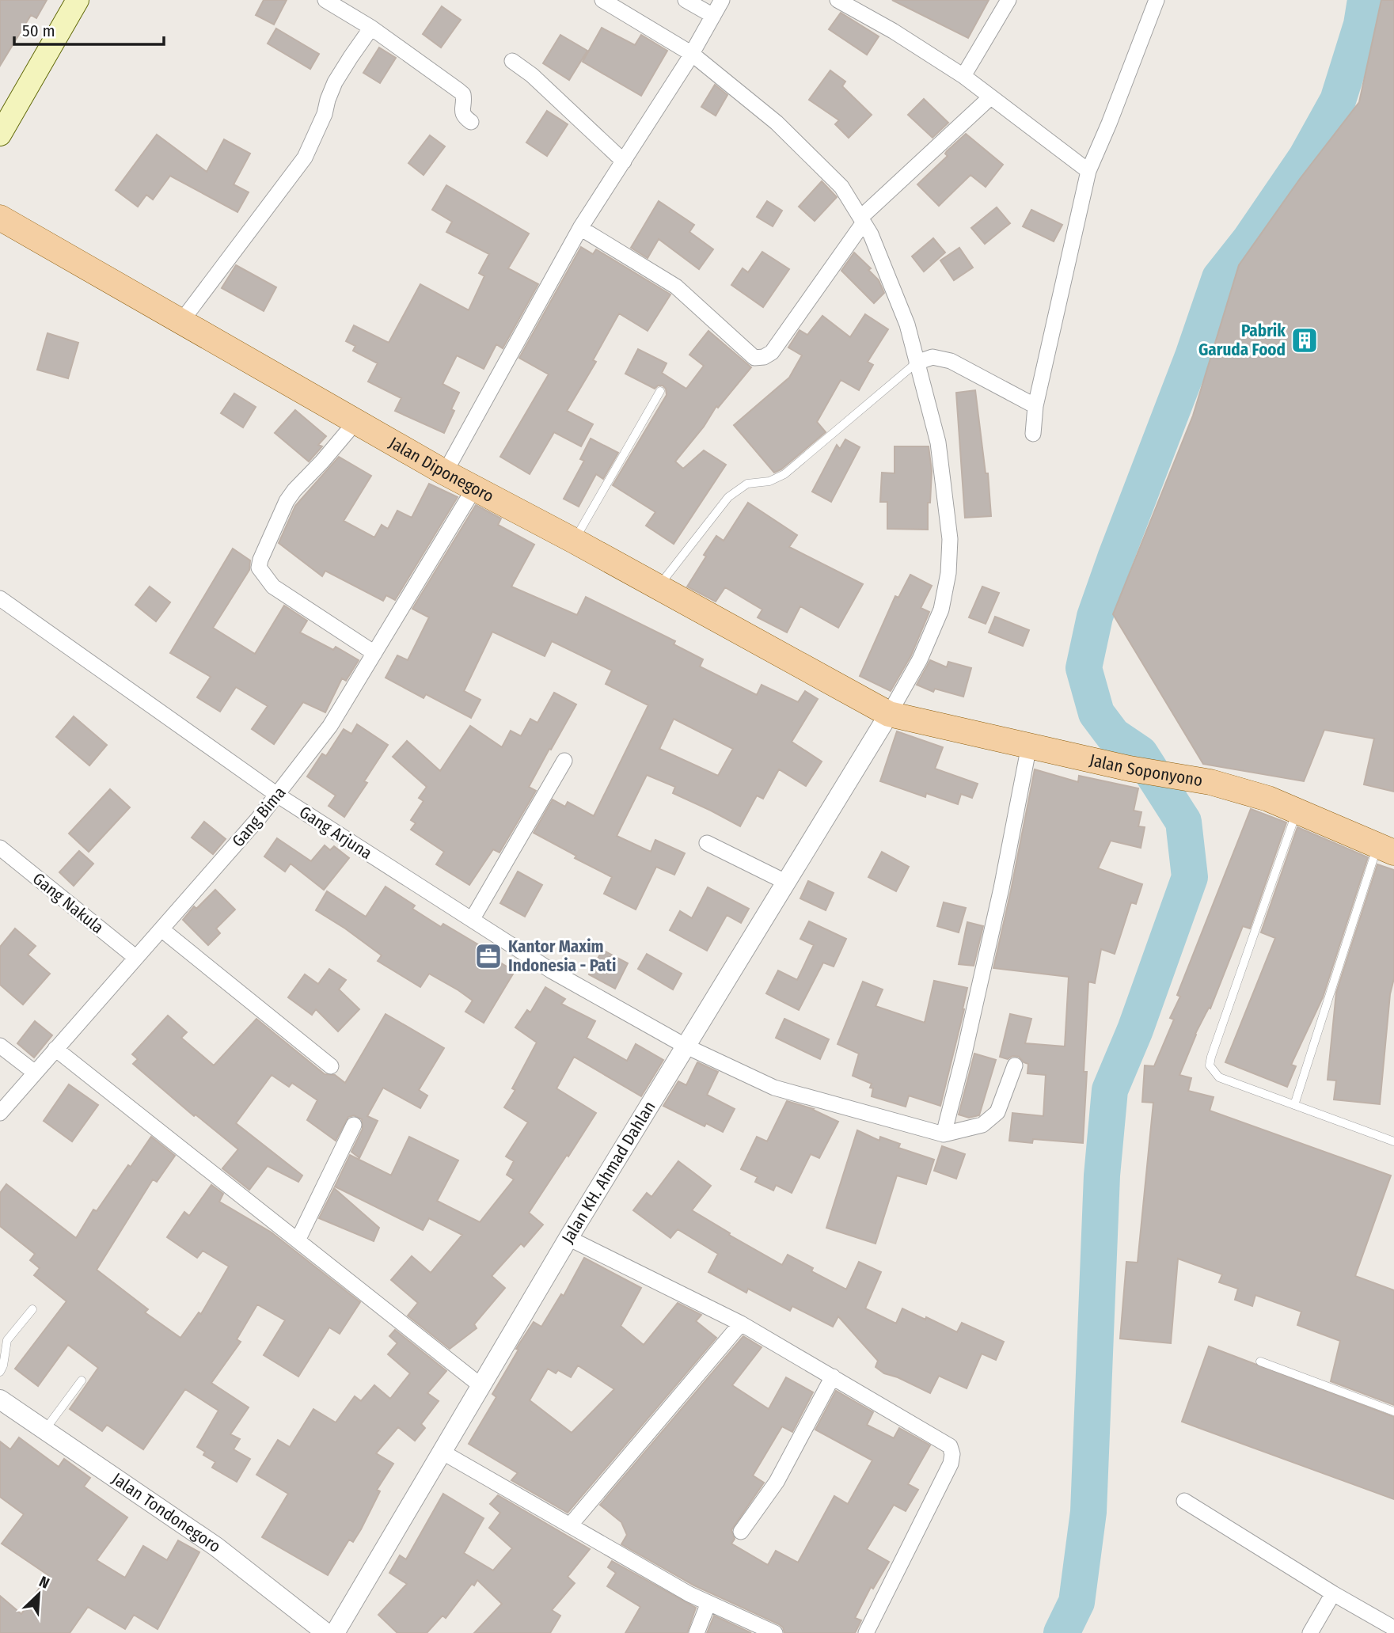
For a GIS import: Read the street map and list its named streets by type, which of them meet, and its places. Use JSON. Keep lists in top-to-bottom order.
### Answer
{
  "streets": {
    "main road": ["Jalan Diponegoro", "Jalan Soponyono"],
    "street": [
      "Gang Bima",
      "Gang Arjuna",
      "Gang Nakula",
      "Jalan KH. Ahmad Dahlan",
      "Jalan Tondonegoro"
    ]
  },
  "crossings": [
    ["Jalan Diponegoro", "Jalan Soponyono"],
    ["Jalan Diponegoro", "Gang Bima"],
    ["Jalan Diponegoro", "Jalan KH. Ahmad Dahlan"],
    ["Jalan Soponyono", "Jalan KH. Ahmad Dahlan"],
    ["Gang Bima", "Gang Arjuna"],
    ["Gang Bima", "Gang Nakula"],
    ["Gang Arjuna", "Jalan KH. Ahmad Dahlan"]
  ],
  "places": {
    "building": ["Pabrik Garuda Food"],
    "office": ["Kantor Maxim Indonesia - Pati"]
  },
  "scale_bar": "50 m",
  "north": "top right"
}
